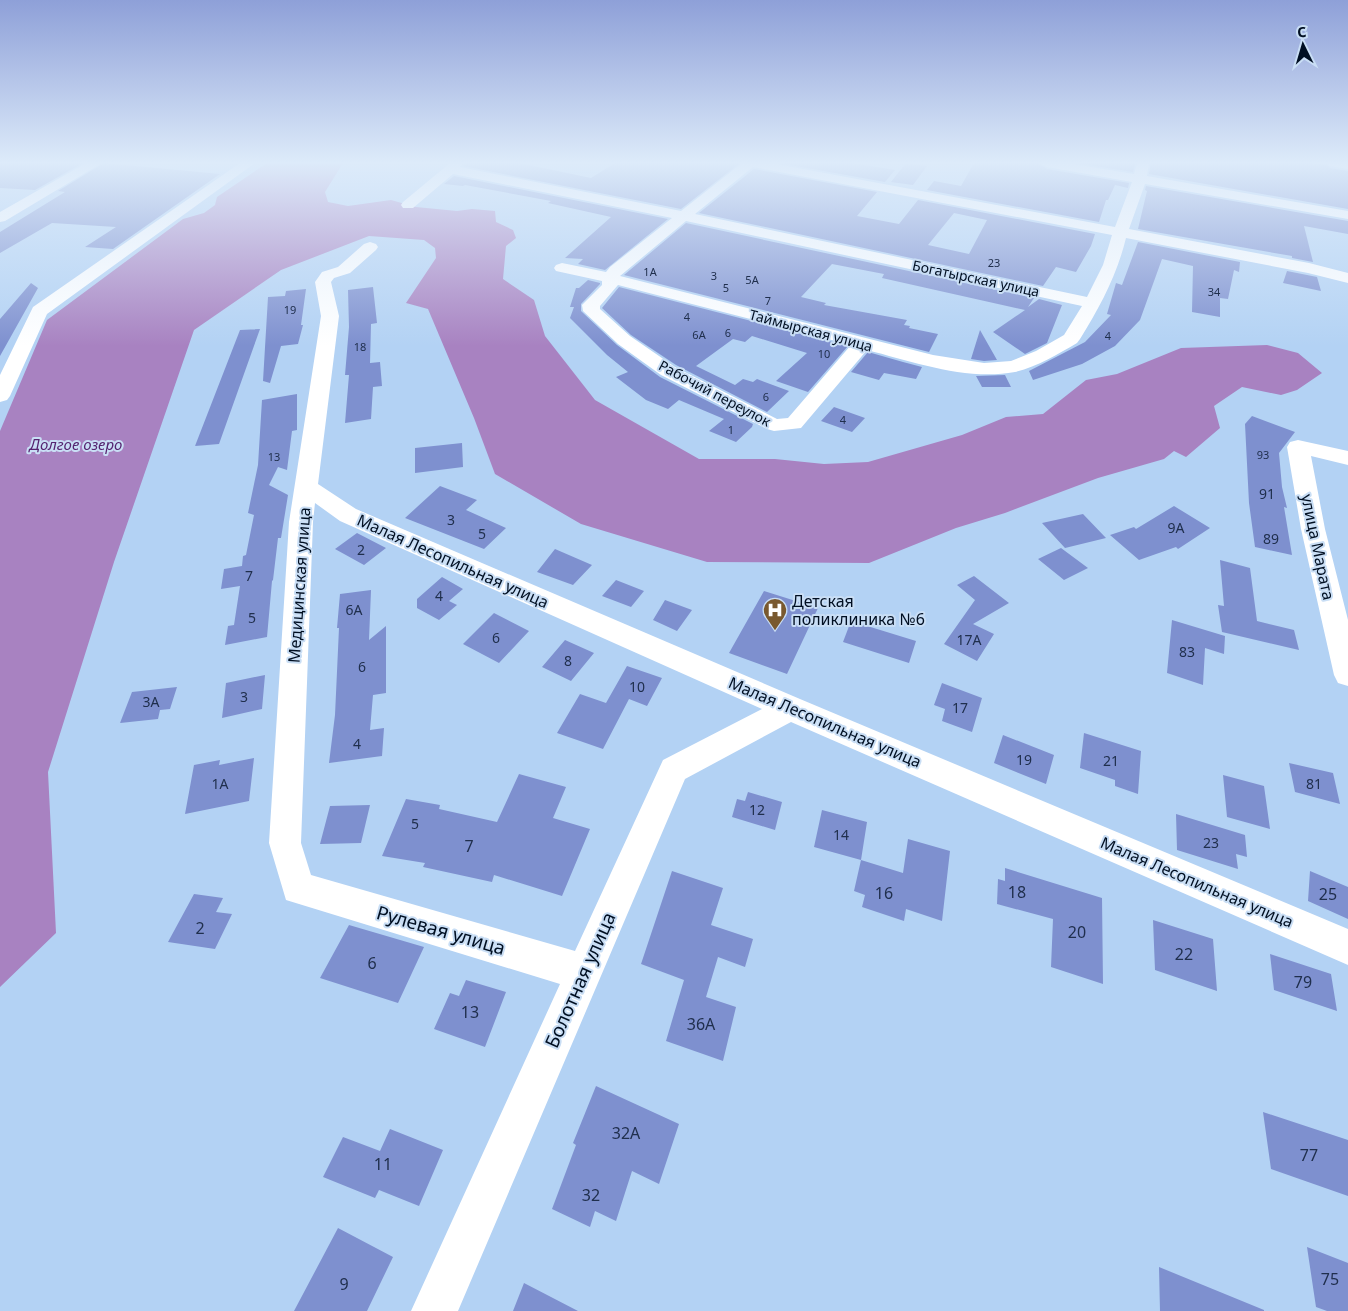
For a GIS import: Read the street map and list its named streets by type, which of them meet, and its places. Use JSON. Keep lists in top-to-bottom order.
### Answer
{
  "streets": {
    "street": [
      "Богатырская улица",
      "Таймырская улица",
      "Рабочий переулок",
      "улица Марата",
      "Малая Лесопильная улица",
      "Медицинская улица",
      "Рулевая улица",
      "Болотная улица"
    ]
  },
  "crossings": [
    ["Богатырская улица", "Таймырская улица"],
    ["Таймырская улица", "Рабочий переулок"],
    ["Малая Лесопильная улица", "Медицинская улица"],
    ["Малая Лесопильная улица", "Болотная улица"],
    ["Медицинская улица", "Рулевая улица"],
    ["Рулевая улица", "Болотная улица"]
  ],
  "water": ["Долгое озеро"],
  "places": {
    "hospital": ["Детская поликлиника №6"]
  },
  "house_numbers": [
    "23",
    "1А",
    "3",
    "5А",
    "5",
    "34",
    "7",
    "19",
    "4",
    "6",
    "6А",
    "4",
    "18",
    "10",
    "6",
    "4",
    "1",
    "93",
    "13",
    "91",
    "3",
    "9А",
    "5",
    "89",
    "2",
    "7",
    "4",
    "6А",
    "5",
    "6",
    "17А",
    "83",
    "8",
    "6",
    "10",
    "3",
    "3А",
    "17",
    "4",
    "19",
    "21",
    "1А",
    "81",
    "12",
    "5",
    "14",
    "23",
    "7",
    "18",
    "16",
    "25",
    "2",
    "20",
    "22",
    "6",
    "79",
    "13",
    "36А",
    "32А",
    "77",
    "11",
    "32",
    "75",
    "9"
  ],
  "north": "top"
}
